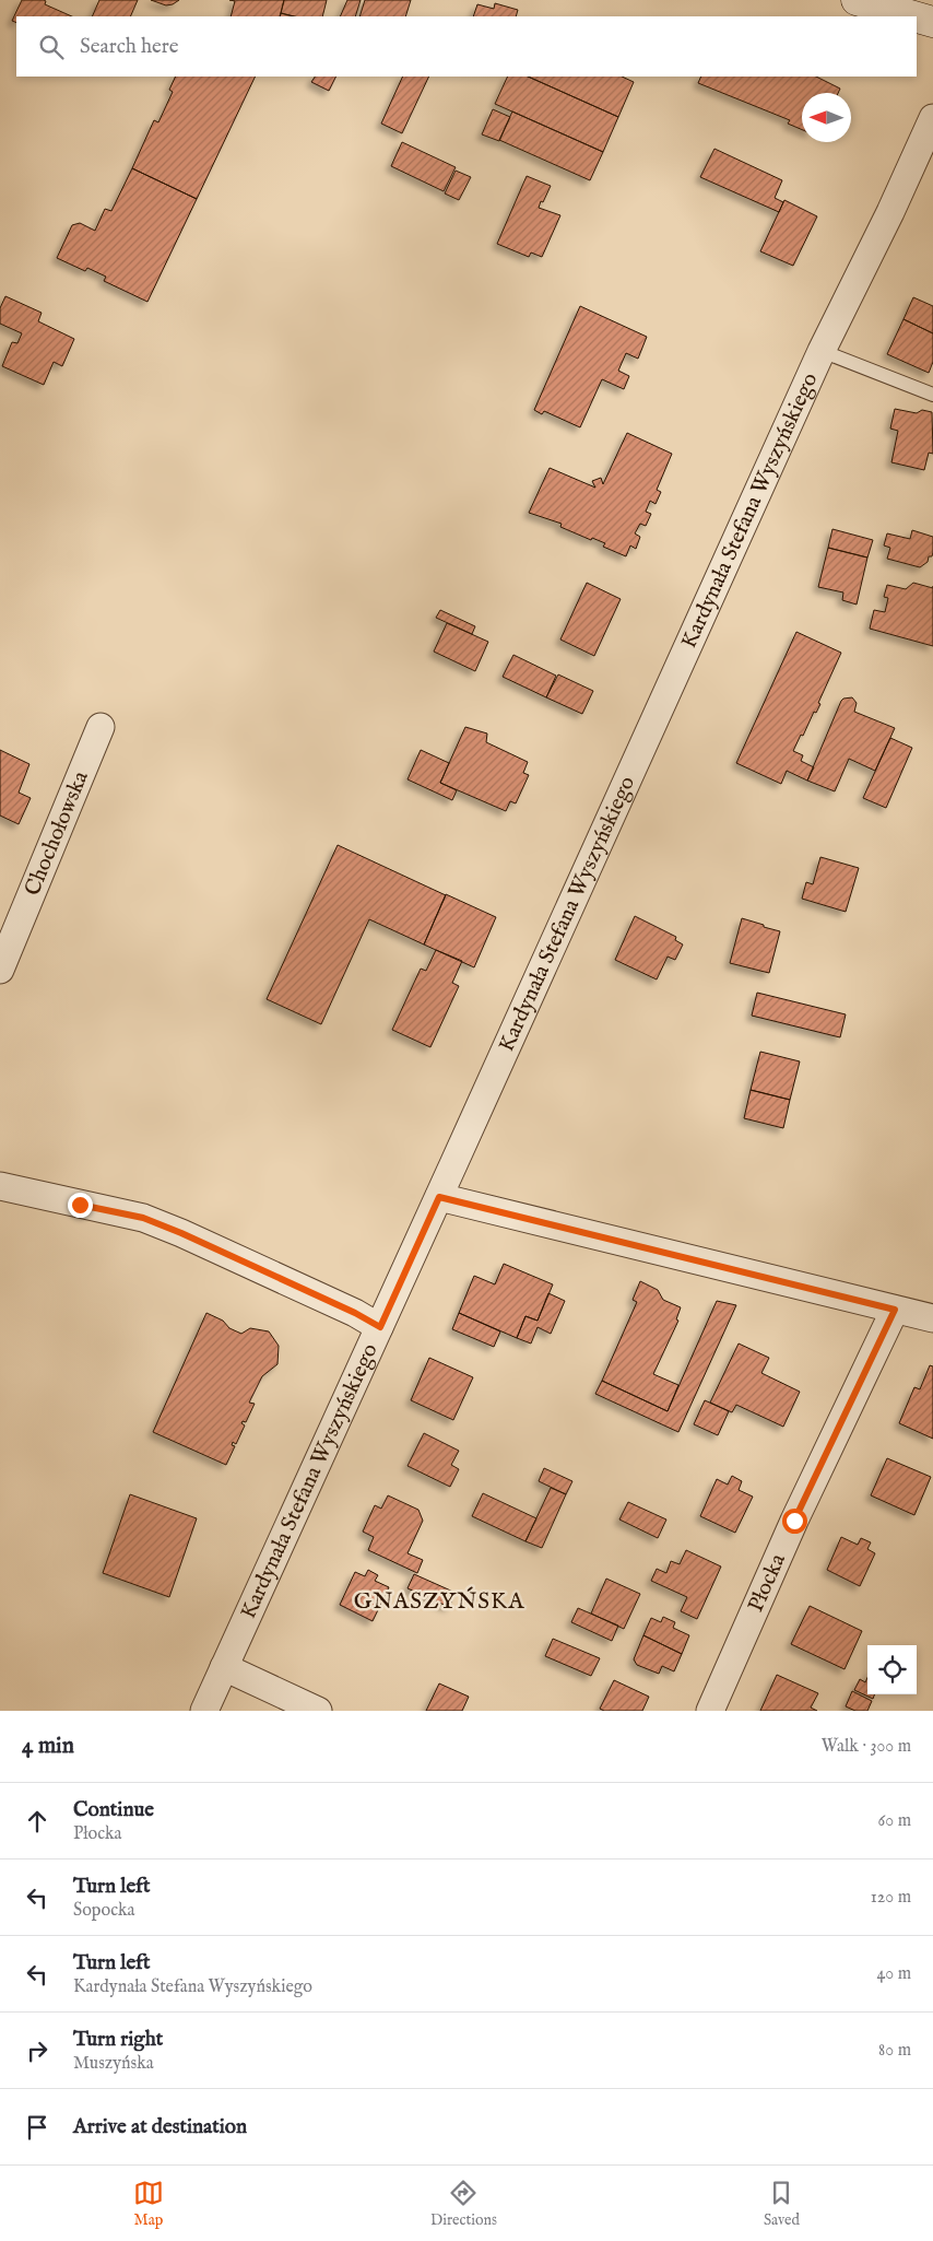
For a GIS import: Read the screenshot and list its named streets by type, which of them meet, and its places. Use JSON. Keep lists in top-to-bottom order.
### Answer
{
  "streets": {
    "street": ["Kardynała Stefana Wyszyńskiego", "Chochołowska", "Płocka"]
  },
  "districts": ["GNASZYŃSKA"],
  "north": "left",
  "page": {
    "search": "Search here",
    "heading": ["4 min", "Walk · 300 m"],
    "list": [
      ["Continue", "Płocka", "60 m"],
      ["Turn left", "Sopocka", "120 m"],
      ["Turn left", "Kardynała Stefana Wyszyńskiego", "40 m"],
      ["Turn right", "Muszyńska", "80 m"],
      "Arrive at destination"
    ],
    "nav": ["Map", "Directions", "Saved"]
  }
}
